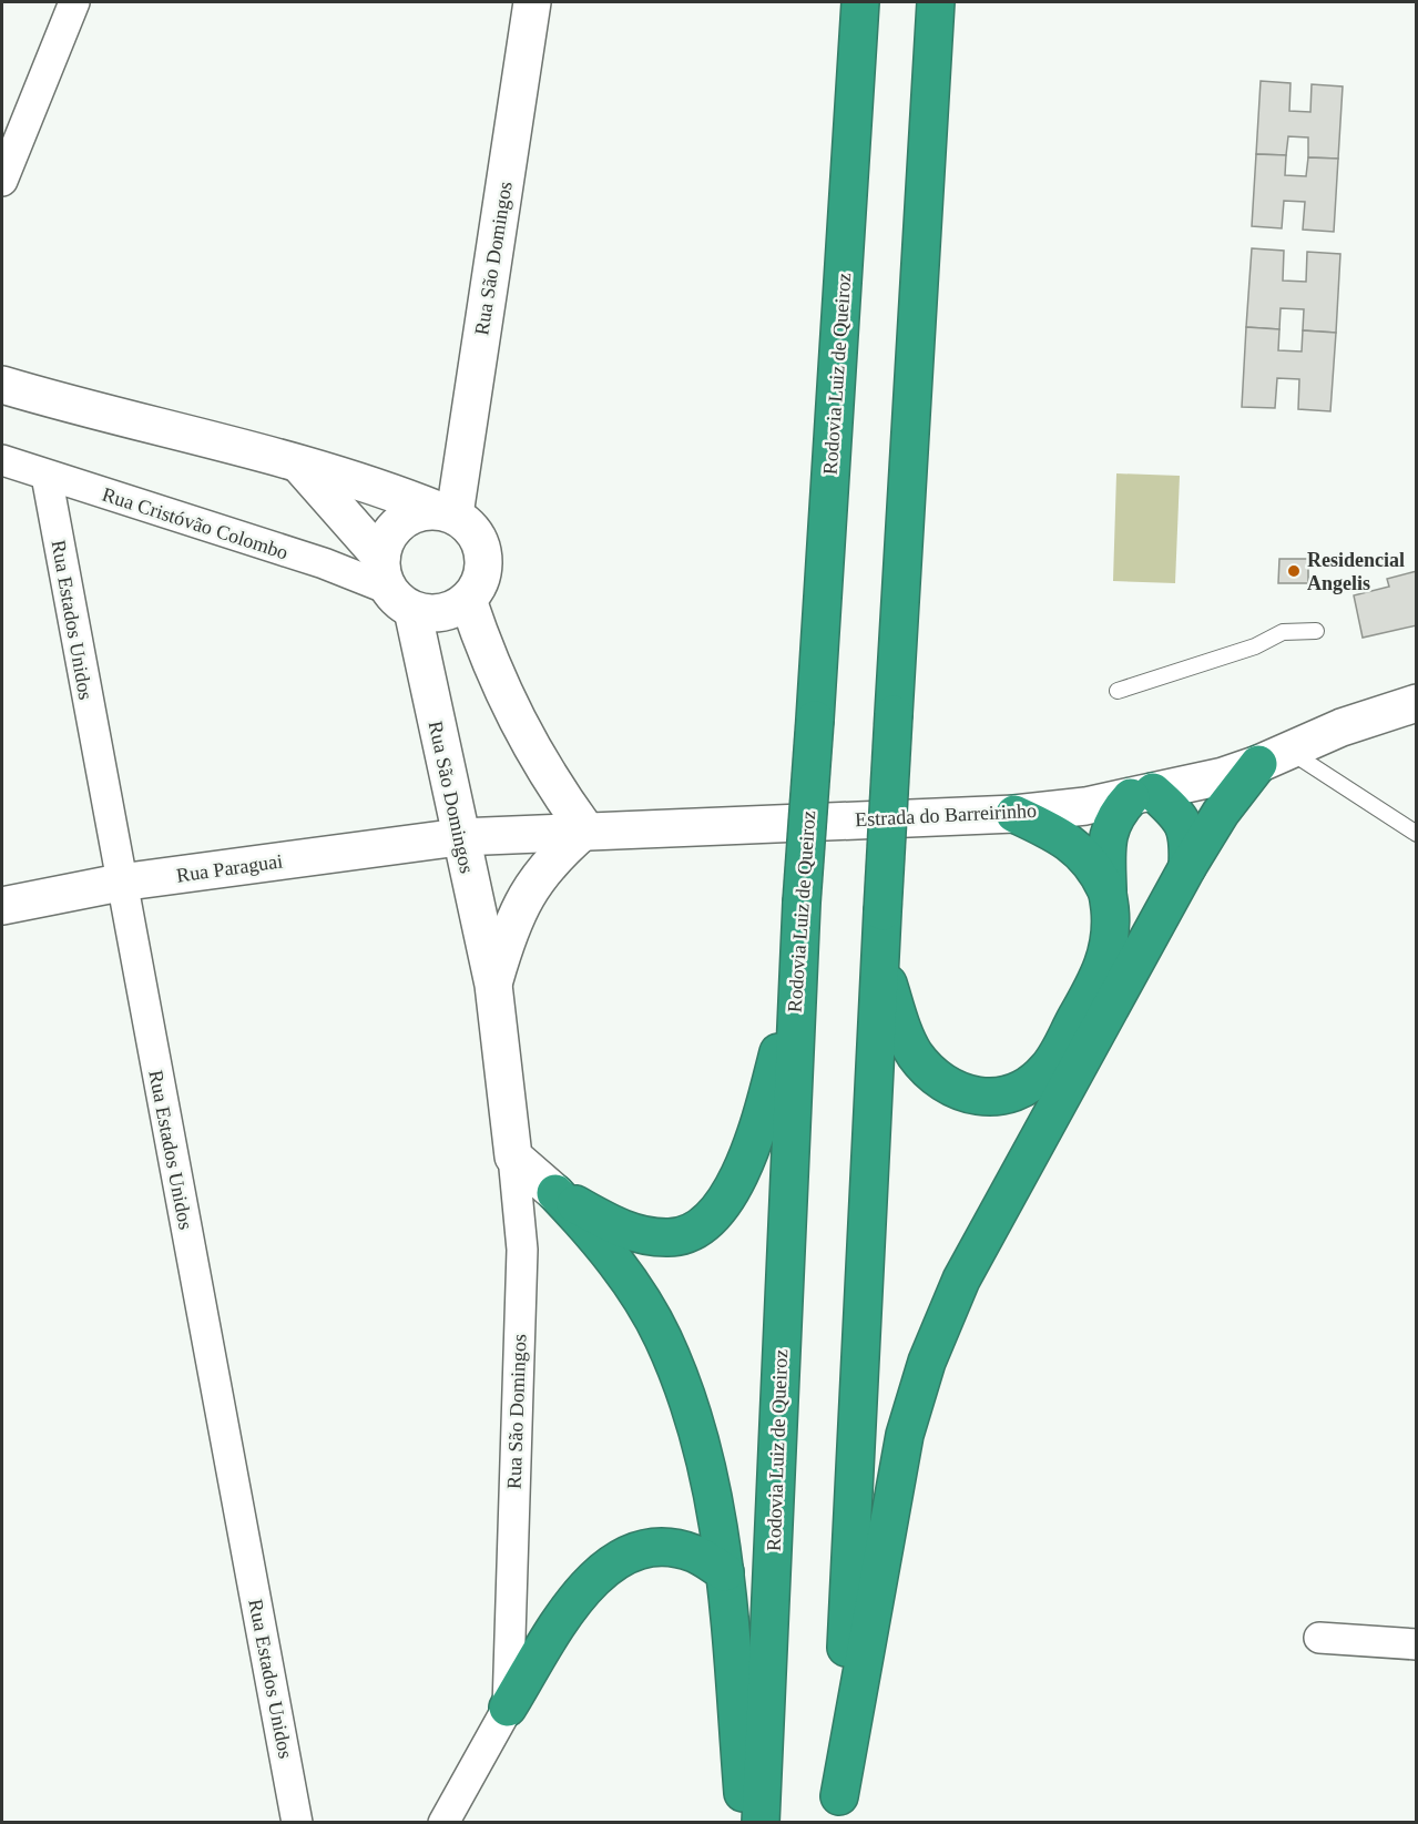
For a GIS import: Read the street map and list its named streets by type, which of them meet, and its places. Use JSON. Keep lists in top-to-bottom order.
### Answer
{
  "streets": {
    "highway": ["Rodovia Luiz de Queiroz"],
    "main road": ["Rua São Domingos", "Estrada do Barreirinho", "Rua Paraguai"],
    "street": ["Rua Cristóvão Colombo", "Rua Estados Unidos"]
  },
  "crossings": [
    ["Rua São Domingos", "Rua Cristóvão Colombo"],
    ["Rua São Domingos", "Estrada do Barreirinho"],
    ["Rua São Domingos", "Rua Paraguai"],
    ["Rua Cristóvão Colombo", "Rua Estados Unidos"],
    ["Rua Estados Unidos", "Rua Paraguai"],
    ["Estrada do Barreirinho", "Rua Paraguai"]
  ],
  "places": ["Residencial Angelis"]
}
